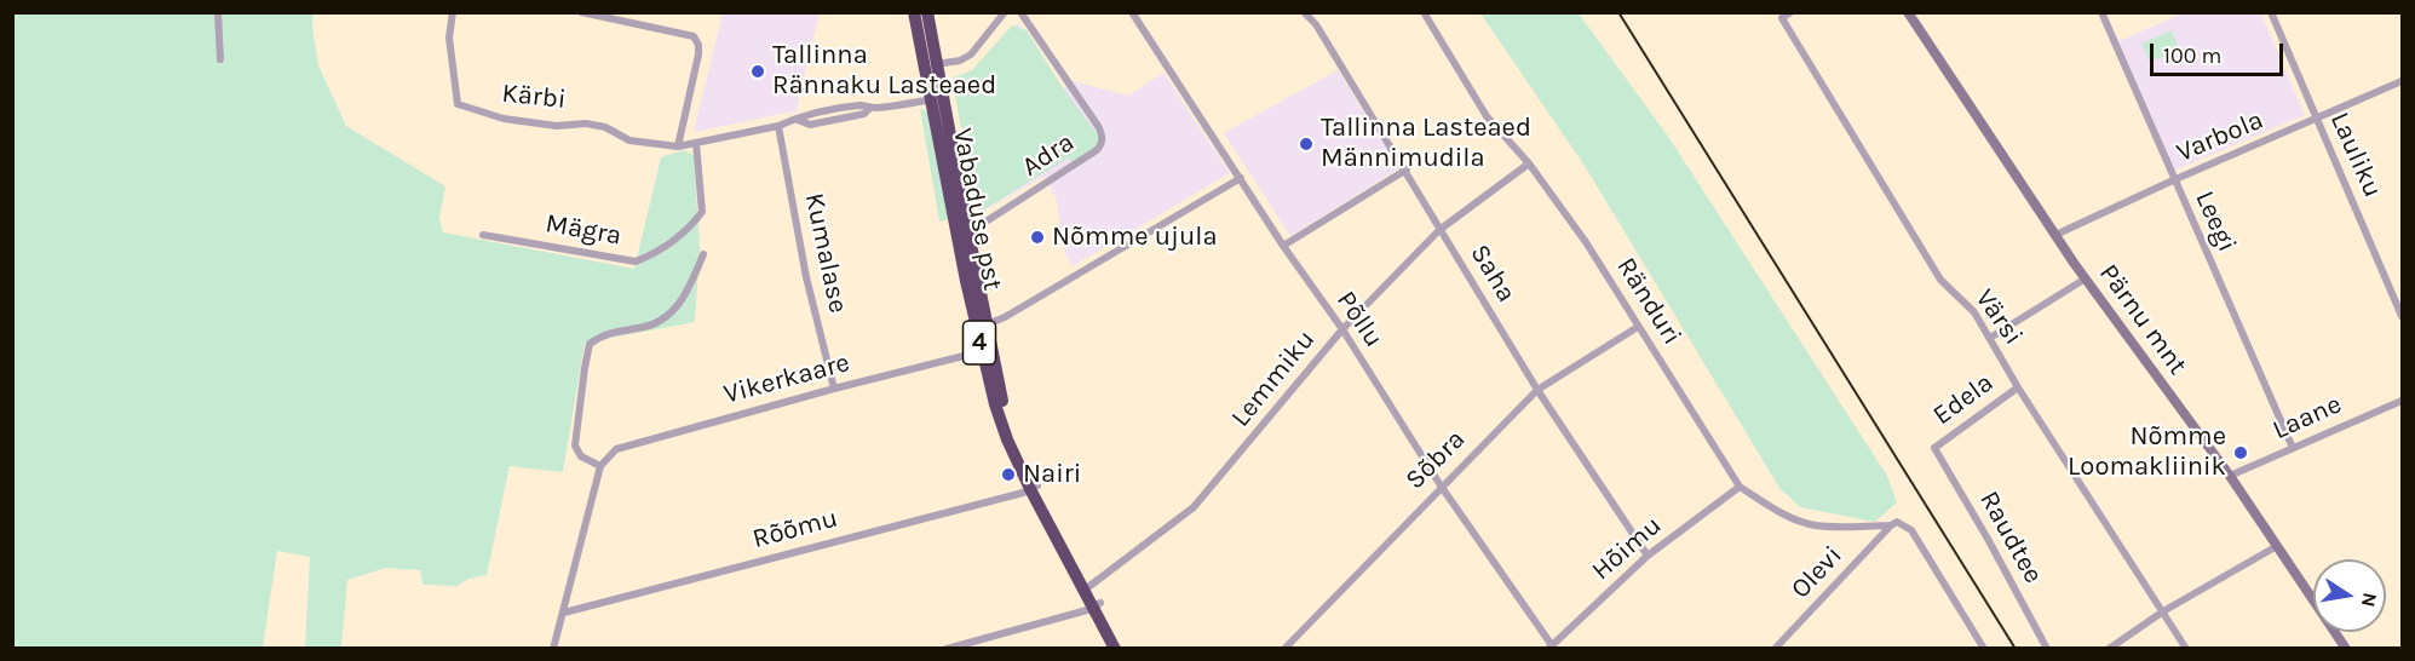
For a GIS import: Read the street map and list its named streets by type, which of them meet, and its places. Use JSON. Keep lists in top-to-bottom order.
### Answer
{
  "streets": {
    "highway": ["Vabaduse pst", "4"],
    "main road": ["Pärnu mnt"],
    "street": [
      "Kärbi",
      "Varbola",
      "Adra",
      "Lauliku",
      "Leegi",
      "Mägra",
      "Kumalase",
      "Saha",
      "Ränduri",
      "Värsi",
      "Põllu",
      "Vikerkaare",
      "Lemmiku",
      "Edela",
      "Laane",
      "Sõbra",
      "Rõõmu",
      "Raudtee",
      "Hõimu",
      "Olevi"
    ]
  },
  "crossings": [
    ["Kärbi", "Vabaduse pst"],
    ["Kärbi", "Mägra"],
    ["Kärbi", "Kumalase"],
    ["Varbola", "Lauliku"],
    ["Varbola", "Leegi"],
    ["Varbola", "Pärnu mnt"],
    ["Adra", "Vabaduse pst"],
    ["Vabaduse pst", "Vikerkaare"],
    ["Vabaduse pst", "Lemmiku"],
    ["Vabaduse pst", "Rõõmu"],
    ["Leegi", "Laane"],
    ["Kumalase", "Vikerkaare"],
    ["Saha", "Lemmiku"],
    ["Saha", "Sõbra"],
    ["Saha", "Hõimu"],
    ["Ränduri", "Lemmiku"],
    ["Ränduri", "Sõbra"],
    ["Ränduri", "Hõimu"],
    ["Ränduri", "Olevi"],
    ["Värsi", "Edela"],
    ["Põllu", "Lemmiku"],
    ["Põllu", "Sõbra"],
    ["Põllu", "Hõimu"],
    ["Pärnu mnt", "Laane"],
    ["Edela", "Raudtee"]
  ],
  "places": [
    "Tallinna Rännaku Lasteaed",
    "Tallinna Lasteaed Männimudila",
    "Nõmme ujula",
    "Nõmme Loomakliinik",
    "Nairi"
  ],
  "scale_bar": "100 m",
  "north": "right"
}
